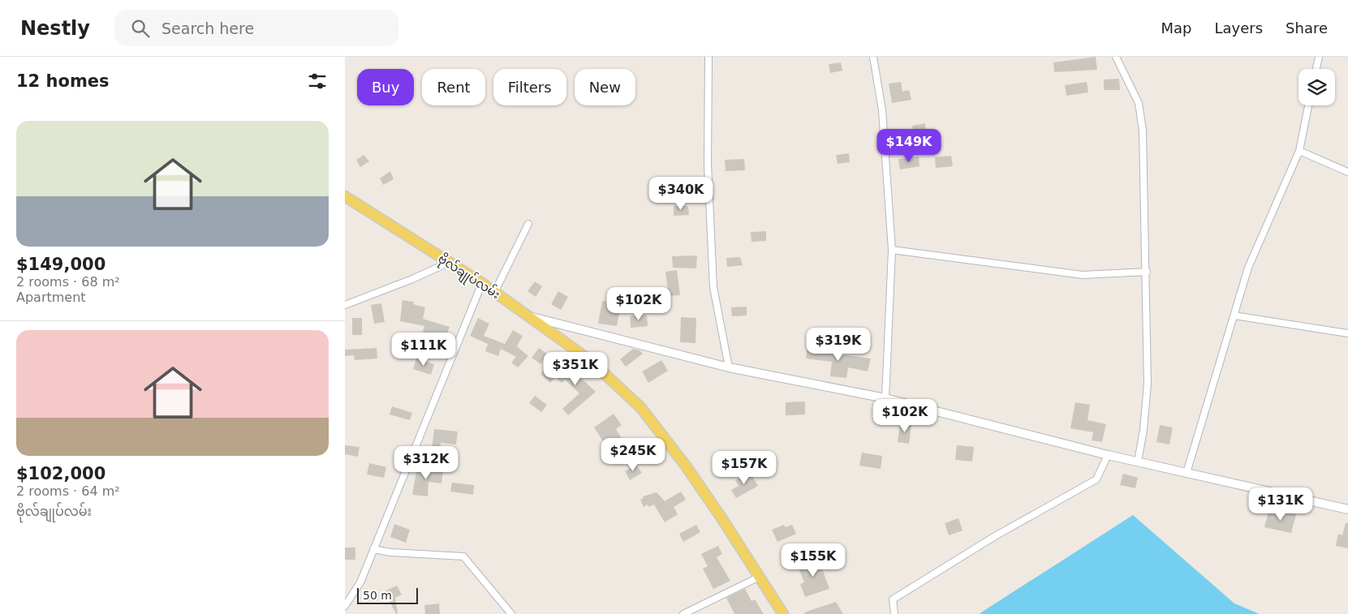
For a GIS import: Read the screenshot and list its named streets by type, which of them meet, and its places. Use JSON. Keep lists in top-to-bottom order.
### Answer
{
  "streets": {
    "main road": ["ဗိုလ်ချုပ်လမ်း"]
  },
  "scale_bar": "50 m",
  "page": {
    "header": "Nestly",
    "search": "Search here",
    "nav": ["Map", "Layers", "Share"],
    "heading": "12 homes",
    "chip": [
      "Buy",
      "Rent",
      "Filters",
      "New"
    ],
    "list": [
      {
        "name": "$149,000",
        "note": "2 rooms · 68 m² · Apartment"
      },
      {
        "name": "$102,000",
        "note": "2 rooms · 64 m² · ဗိုလ်ချုပ်လမ်း"
      }
    ],
    "price": [
      "$149K",
      "$340K",
      "$102K",
      "$319K",
      "$111K",
      "$351K",
      "$102K",
      "$245K",
      "$312K",
      "$157K",
      "$131K",
      "$155K"
    ],
    "scale": "50 m"
  }
}
